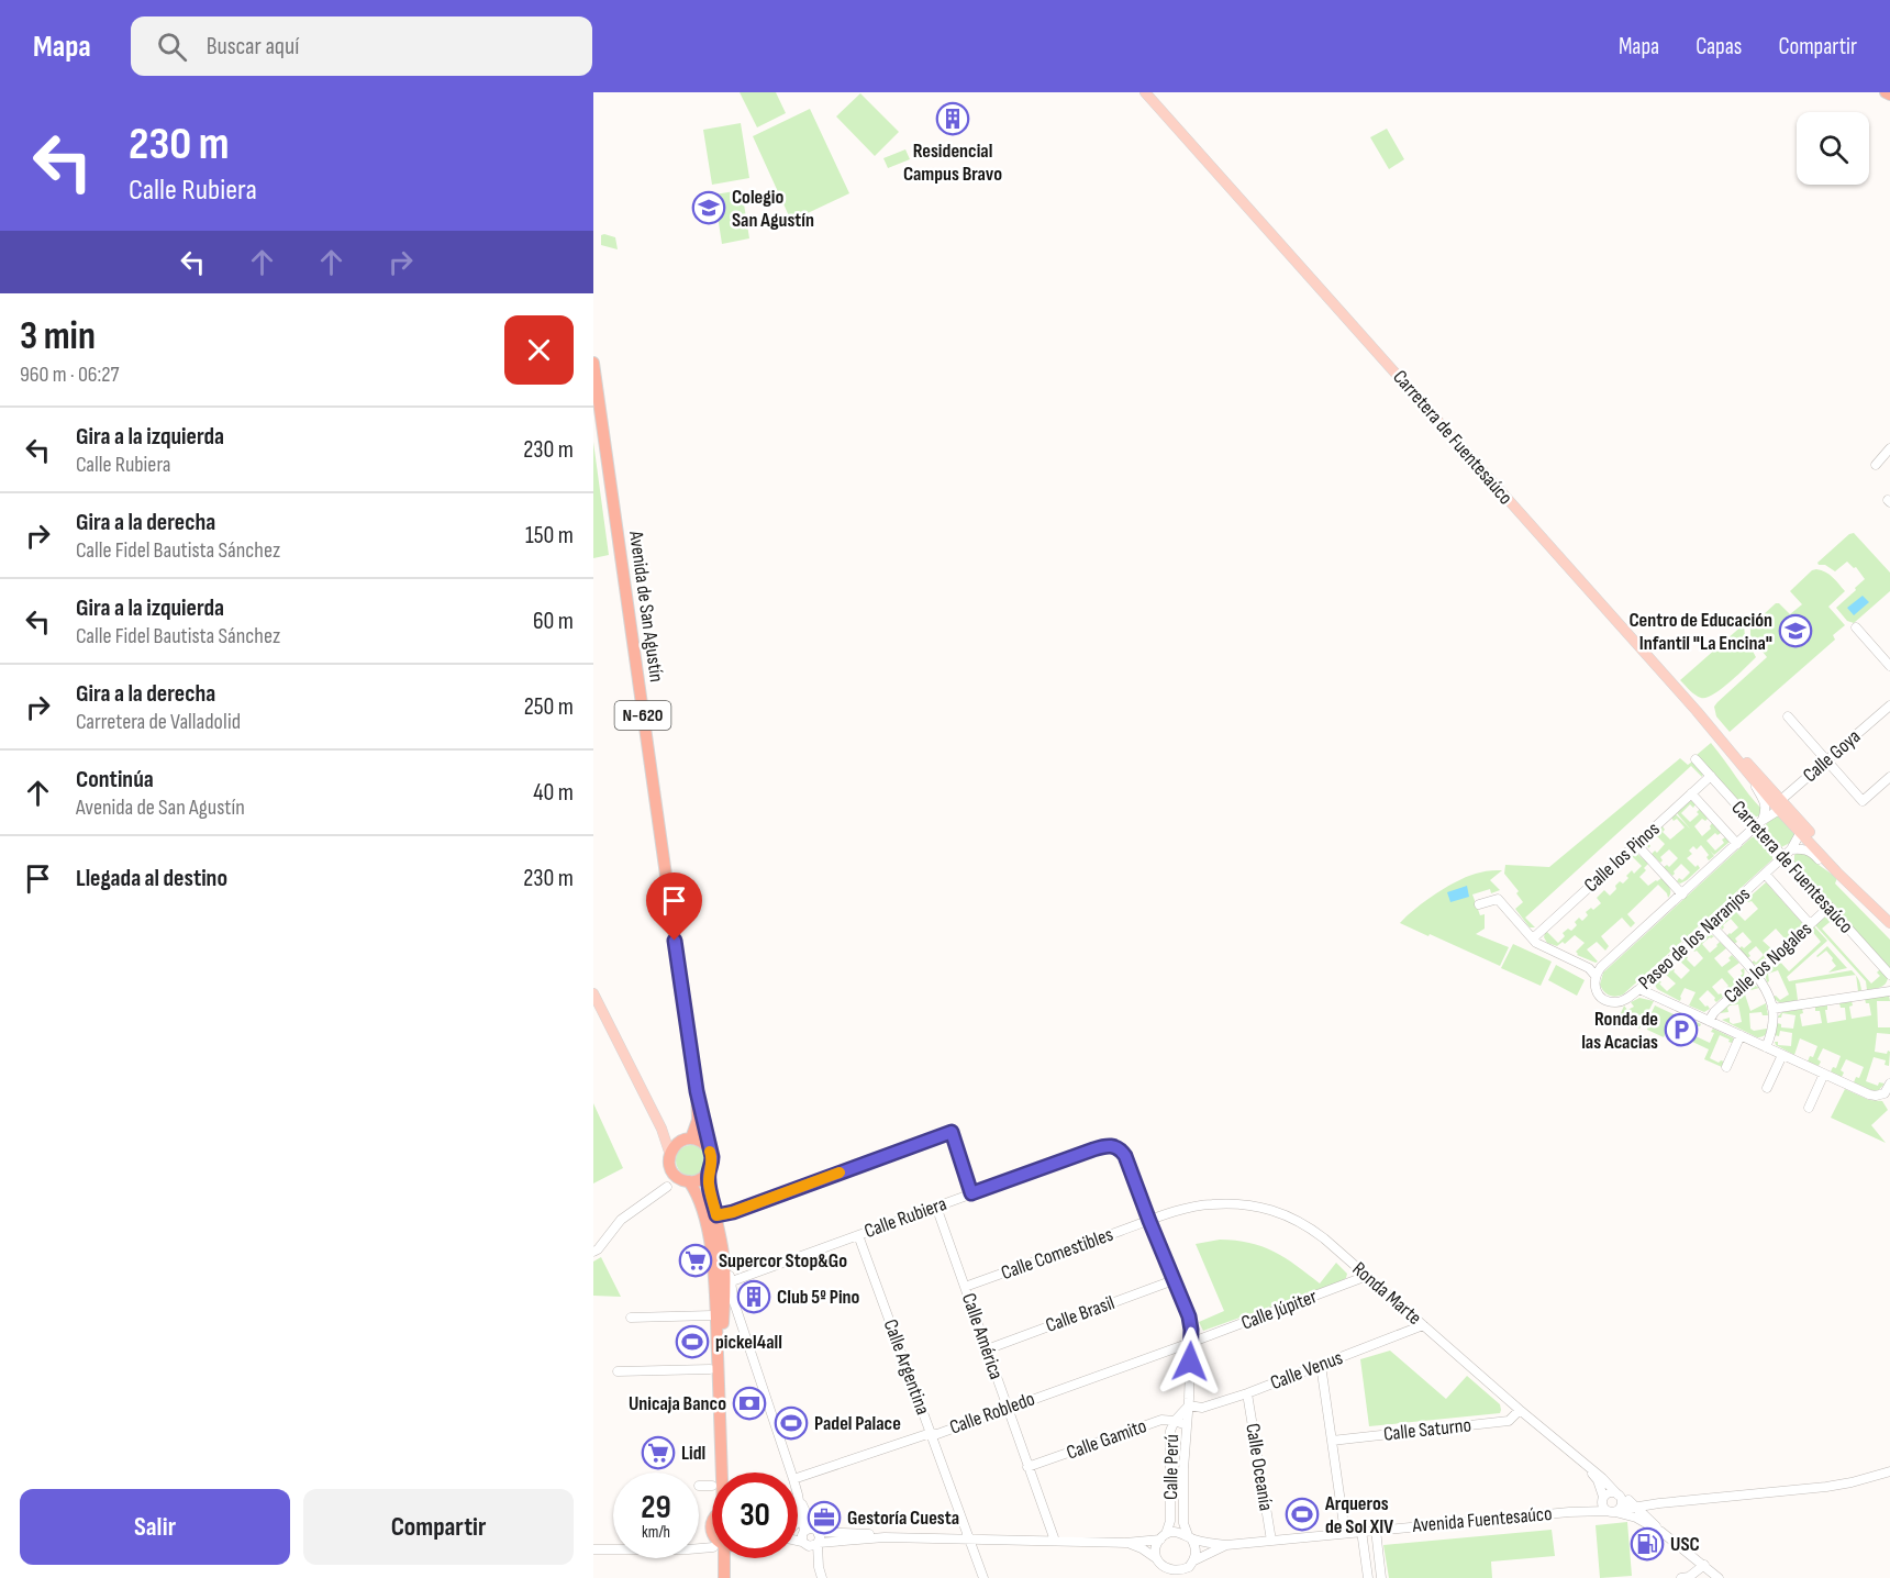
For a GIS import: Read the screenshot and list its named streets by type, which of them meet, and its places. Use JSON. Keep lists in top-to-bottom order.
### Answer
{
  "streets": {
    "highway": ["Avenida de San Agustín", "N-620"],
    "main road": ["Carretera de Fuentesaúco"],
    "street": [
      "Calle Goya",
      "Calle los Pinos",
      "Paseo de los Naranjos",
      "Calle los Nogales",
      "Calle Rubiera",
      "Calle Comestibles",
      "Ronda Marte",
      "Calle Júpiter",
      "Calle Brasil",
      "Calle América",
      "Calle Argentina",
      "Calle Venus",
      "Calle Robledo",
      "Calle Saturno",
      "Calle Gamito",
      "Calle Perú",
      "Calle Oceanía",
      "Avenida Fuentesaúco"
    ]
  },
  "crossings": [
    ["Carretera de Fuentesaúco", "Calle Goya"],
    ["Carretera de Fuentesaúco", "Calle los Pinos"],
    ["Carretera de Fuentesaúco", "Paseo de los Naranjos"],
    ["Carretera de Fuentesaúco", "Calle los Nogales"],
    ["Avenida de San Agustín", "N-620"],
    ["Calle Goya", "Paseo de los Naranjos"],
    ["Calle Rubiera", "Calle América"],
    ["Calle Rubiera", "Calle Argentina"],
    ["Calle Rubiera", "Calle Perú"],
    ["Calle Comestibles", "Ronda Marte"],
    ["Calle Comestibles", "Calle América"],
    ["Calle Comestibles", "Calle Perú"],
    ["Ronda Marte", "Calle Júpiter"],
    ["Ronda Marte", "Calle Venus"],
    ["Ronda Marte", "Calle Saturno"],
    ["Ronda Marte", "Calle Perú"],
    ["Ronda Marte", "Avenida Fuentesaúco"],
    ["Calle Júpiter", "Calle Robledo"],
    ["Calle Júpiter", "Calle Perú"],
    ["Calle Brasil", "Calle América"],
    ["Calle Brasil", "Calle Perú"],
    ["Calle América", "Calle Robledo"],
    ["Calle América", "Calle Gamito"],
    ["Calle Argentina", "Calle Robledo"],
    ["Calle Venus", "Calle Perú"],
    ["Calle Venus", "Calle Oceanía"],
    ["Calle Robledo", "Calle Perú"],
    ["Calle Gamito", "Calle Perú"],
    ["Calle Perú", "Avenida Fuentesaúco"],
    ["Calle Oceanía", "Avenida Fuentesaúco"]
  ],
  "places": {
    "building": ["Residencial Campus Bravo", "Club 5º Pino"],
    "school or university": ["Colegio San Agustín", "Centro de Educación Infantil \"La Encina\""],
    "parking": ["Ronda de las Acacias"],
    "supermarket": ["Supercor Stop&Go", "Lidl"],
    "sports": ["pickel4all", "Padel Palace", "Arqueros de Sol XIV"],
    "bank": ["Unicaja Banco"],
    "office": ["Gestoría Cuesta"],
    "fuel station": ["USC"]
  },
  "page": {
    "header": "Mapa",
    "search": "Buscar aquí",
    "nav": ["Mapa", "Capas", "Compartir"],
    "turn": ["230 m", "Calle Rubiera"],
    "heading": ["3 min", "960 m · 06:27"],
    "list": [
      {
        "name": "Gira a la izquierda",
        "note": "Calle Rubiera",
        "value": "230 m"
      },
      {
        "name": "Gira a la derecha",
        "note": "Calle Fidel Bautista Sánchez",
        "value": "150 m"
      },
      {
        "name": "Gira a la izquierda",
        "note": "Calle Fidel Bautista Sánchez",
        "value": "60 m"
      },
      {
        "name": "Gira a la derecha",
        "note": "Carretera de Valladolid",
        "value": "250 m"
      },
      {
        "name": "Continúa",
        "note": "Avenida de San Agustín",
        "value": "40 m"
      },
      {
        "name": "Llegada al destino",
        "value": "230 m"
      }
    ],
    "speed": "29 km/h",
    "limit": "30",
    "buttons": ["Salir", "Compartir"]
  }
}
